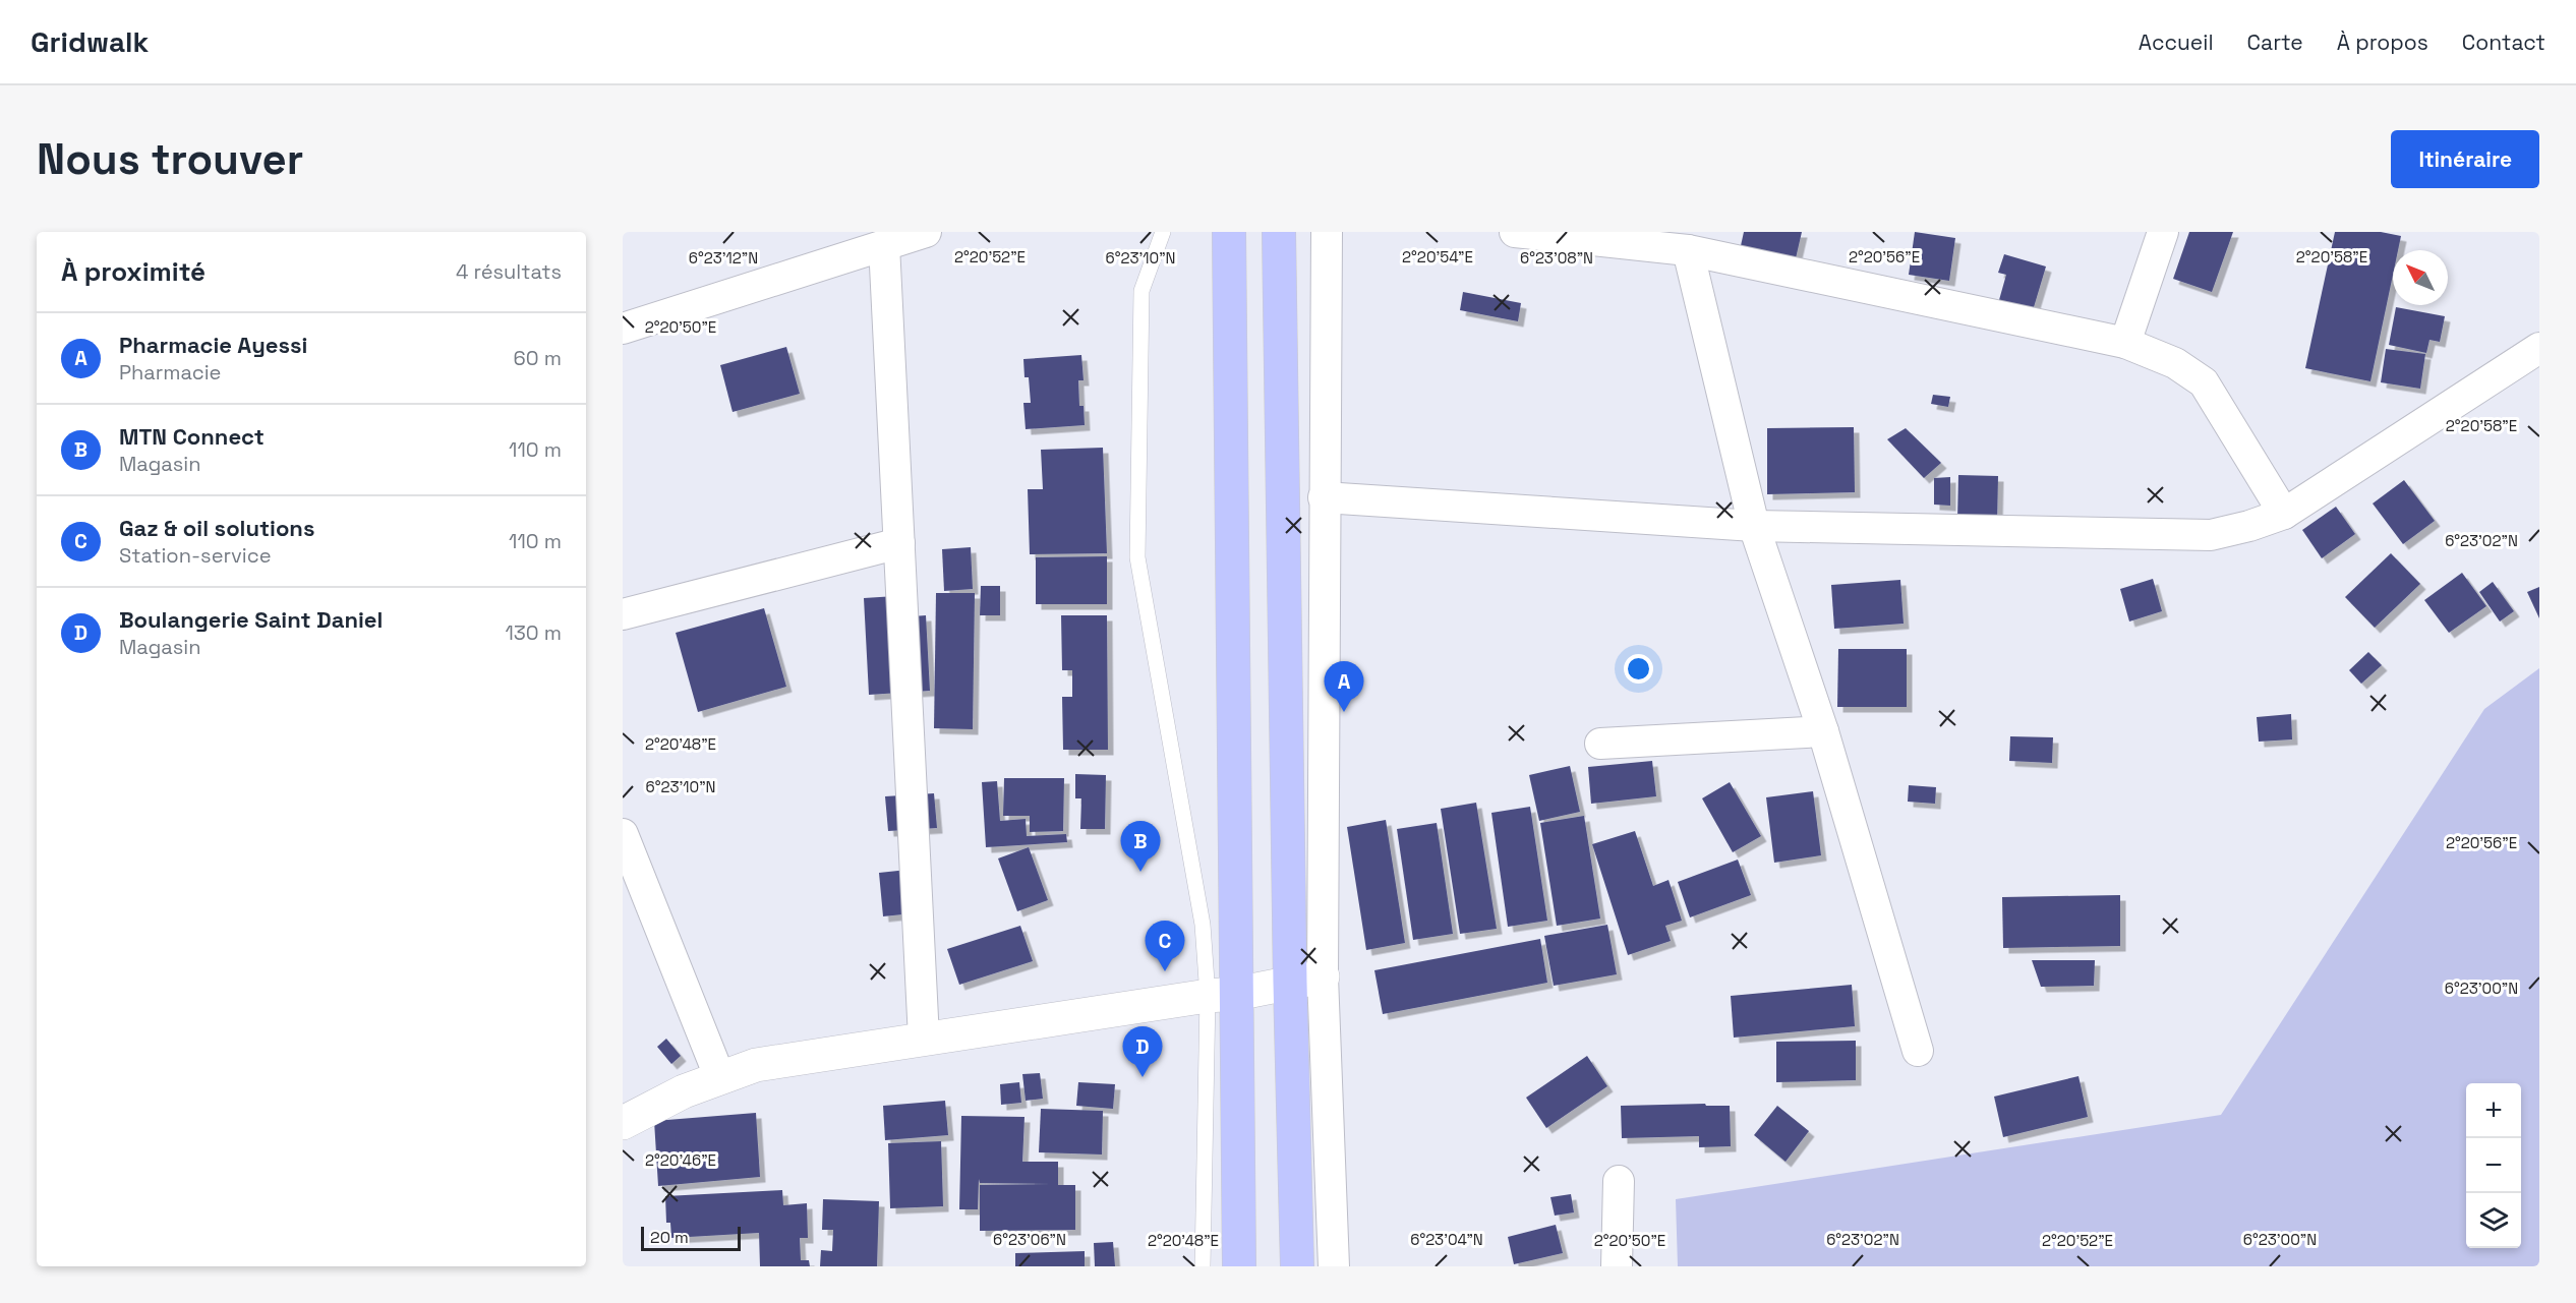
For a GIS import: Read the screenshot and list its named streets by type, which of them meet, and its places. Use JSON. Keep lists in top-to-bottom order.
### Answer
{
  "scale_bar": "20 m",
  "north": "top left",
  "page": {
    "header": "Gridwalk",
    "nav": [
      "Accueil",
      "Carte",
      "À propos",
      "Contact"
    ],
    "buttons": "Itinéraire",
    "title": "Nous trouver",
    "heading": ["À proximité", "4 résultats"],
    "list": [
      {
        "mark": "A",
        "name": "Pharmacie Ayessi",
        "note": "Pharmacie",
        "value": "60 m"
      },
      {
        "mark": "B",
        "name": "MTN Connect",
        "note": "Magasin",
        "value": "110 m"
      },
      {
        "mark": "C",
        "name": "Gaz & oil solutions",
        "note": "Station-service",
        "value": "110 m"
      },
      {
        "mark": "D",
        "name": "Boulangerie Saint Daniel",
        "note": "Magasin",
        "value": "130 m"
      }
    ],
    "pins": [
      "A",
      "B",
      "C",
      "D"
    ],
    "map_buttons": ["+", "−"],
    "scale": "20 m"
  },
  "coordinates": [
    "2°20'52\"E",
    "2°20'54\"E",
    "2°20'56\"E",
    "2°20'58\"E",
    "6°23'12\"N",
    "6°23'10\"N",
    "6°23'08\"N",
    "2°20'50\"E",
    "6°23'02\"N",
    "2°20'48\"E",
    "6°23'00\"N",
    "2°20'46\"E",
    "6°23'06\"N",
    "6°23'04\"N"
  ]
}
